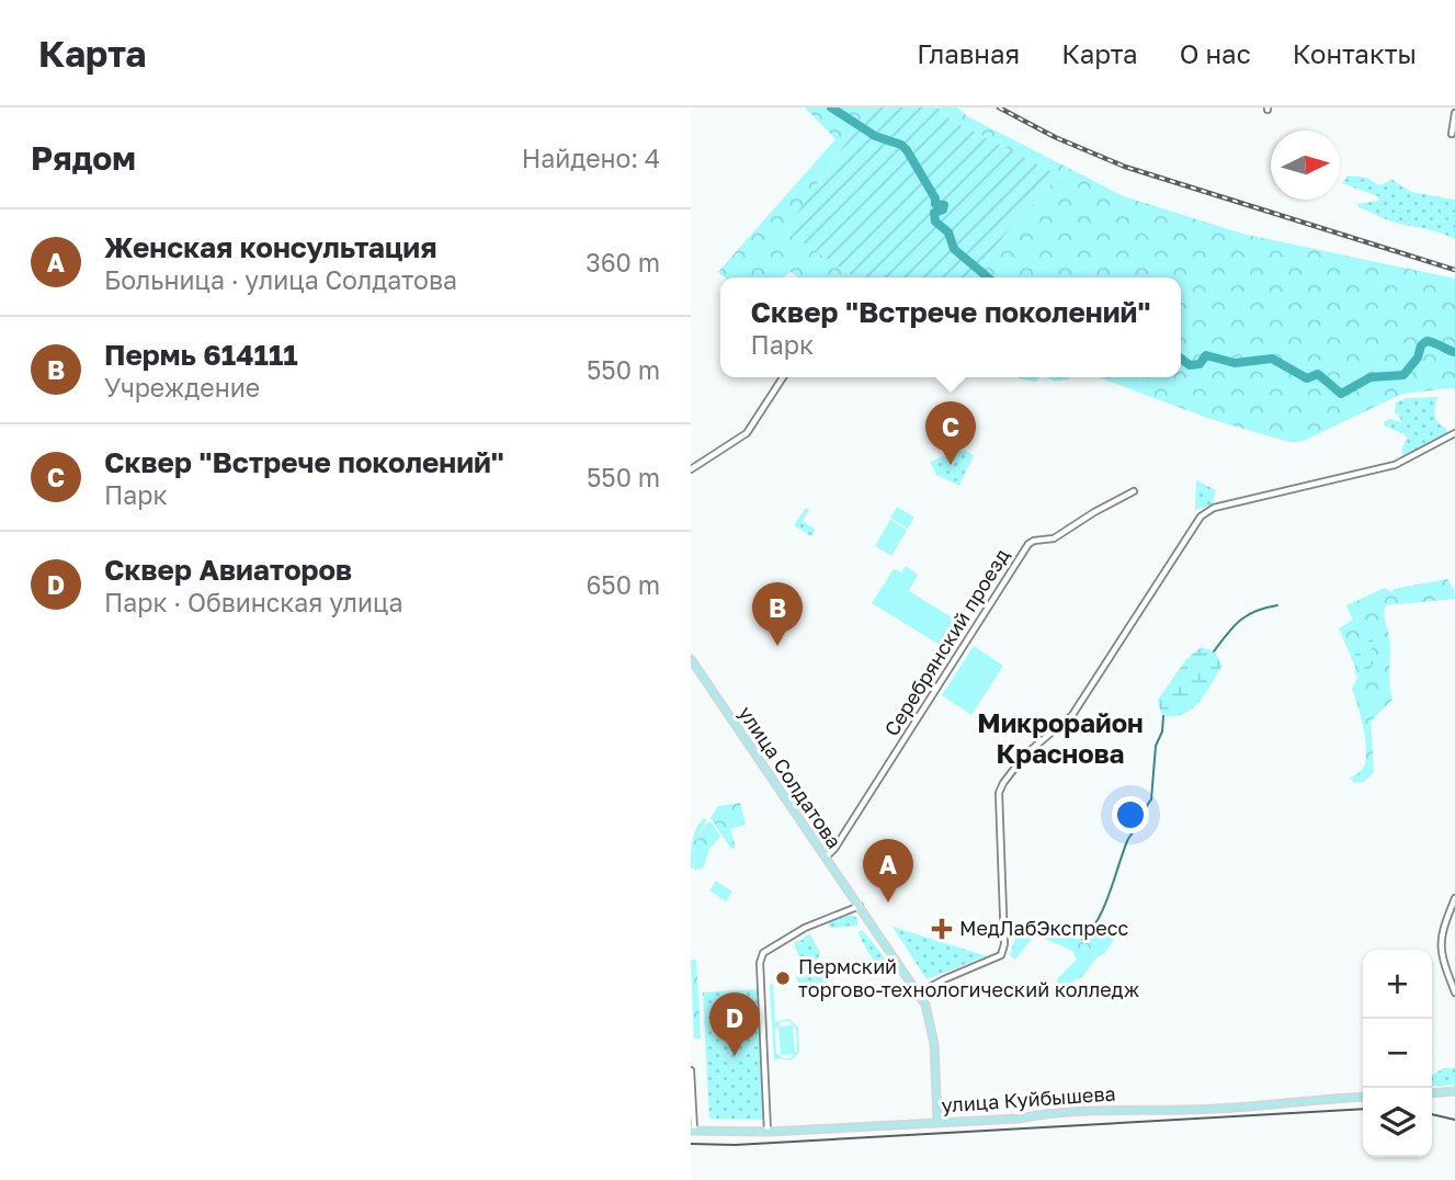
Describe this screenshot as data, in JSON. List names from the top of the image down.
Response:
{
  "streets": {
    "main road": ["улица Солдатова", "улица Куйбышева"],
    "street": ["Серебрянский проезд"]
  },
  "crossings": [
    ["Серебрянский проезд", "улица Солдатова"],
    ["улица Солдатова", "улица Куйбышева"]
  ],
  "districts": ["Микрорайон Краснова"],
  "places": {
    "health": ["МедЛабЭкспресс"],
    "other": ["Пермский торгово-технологический колледж"]
  },
  "north": "right",
  "page": {
    "header": "Карта",
    "nav": [
      "Главная",
      "Карта",
      "О нас",
      "Контакты"
    ],
    "heading": ["Рядом", "Найдено: 4"],
    "list": [
      {
        "mark": "A",
        "name": "Женская консультация",
        "note": "Больница · улица Солдатова",
        "value": "360 m"
      },
      {
        "mark": "B",
        "name": "Пермь 614111",
        "note": "Учреждение",
        "value": "550 m"
      },
      {
        "mark": "C",
        "name": "Сквер \"Встрече поколений\"",
        "note": "Парк",
        "value": "550 m"
      },
      {
        "mark": "D",
        "name": "Сквер Авиаторов",
        "note": "Парк · Обвинская улица",
        "value": "650 m"
      }
    ],
    "popup": ["Сквер \"Встрече поколений\"", "Парк"],
    "pins": [
      "C",
      "B",
      "A",
      "D"
    ],
    "map_buttons": ["+", "−"]
  }
}
